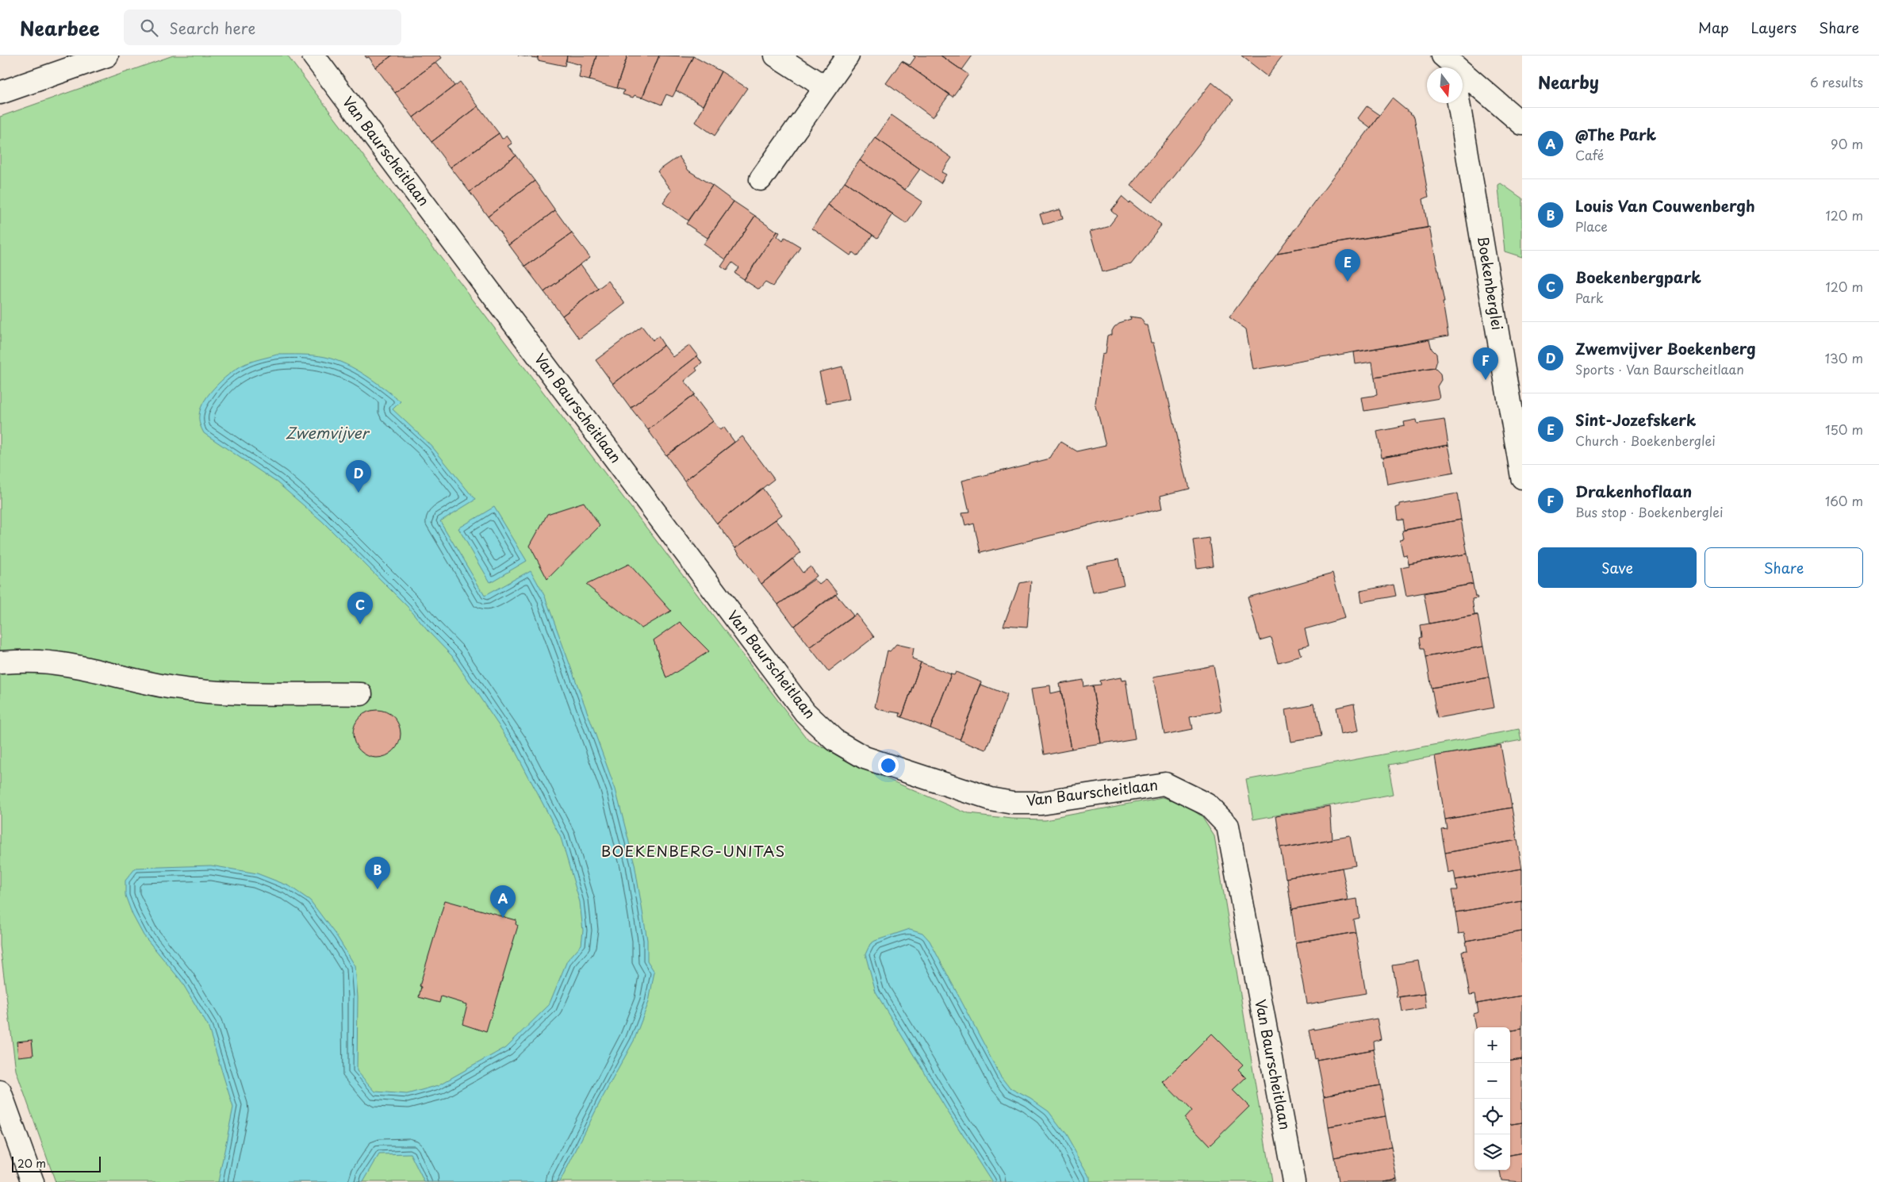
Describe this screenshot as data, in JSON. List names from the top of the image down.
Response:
{
  "streets": {
    "street": ["Van Baurscheitlaan", "Boekenberglei"]
  },
  "districts": ["BOEKENBERG-UNITAS"],
  "water": ["Zwemvijver"],
  "scale_bar": "20 m",
  "north": "bottom",
  "page": {
    "header": "Nearbee",
    "search": "Search here",
    "nav": ["Map", "Layers", "Share"],
    "heading": ["Nearby", "6 results"],
    "list": [
      {
        "mark": "A",
        "name": "@The Park",
        "note": "Café",
        "value": "90 m"
      },
      {
        "mark": "B",
        "name": "Louis Van Couwenbergh",
        "note": "Place",
        "value": "120 m"
      },
      {
        "mark": "C",
        "name": "Boekenbergpark",
        "note": "Park",
        "value": "120 m"
      },
      {
        "mark": "D",
        "name": "Zwemvijver Boekenberg",
        "note": "Sports · Van Baurscheitlaan",
        "value": "130 m"
      },
      {
        "mark": "E",
        "name": "Sint-Jozefskerk",
        "note": "Church · Boekenberglei",
        "value": "150 m"
      },
      {
        "mark": "F",
        "name": "Drakenhoflaan",
        "note": "Bus stop · Boekenberglei",
        "value": "160 m"
      }
    ],
    "pins": [
      "E",
      "F",
      "D",
      "C",
      "B",
      "A"
    ],
    "buttons": ["Save", "Share"],
    "map_buttons": ["+", "−"],
    "scale": "20 m"
  }
}
